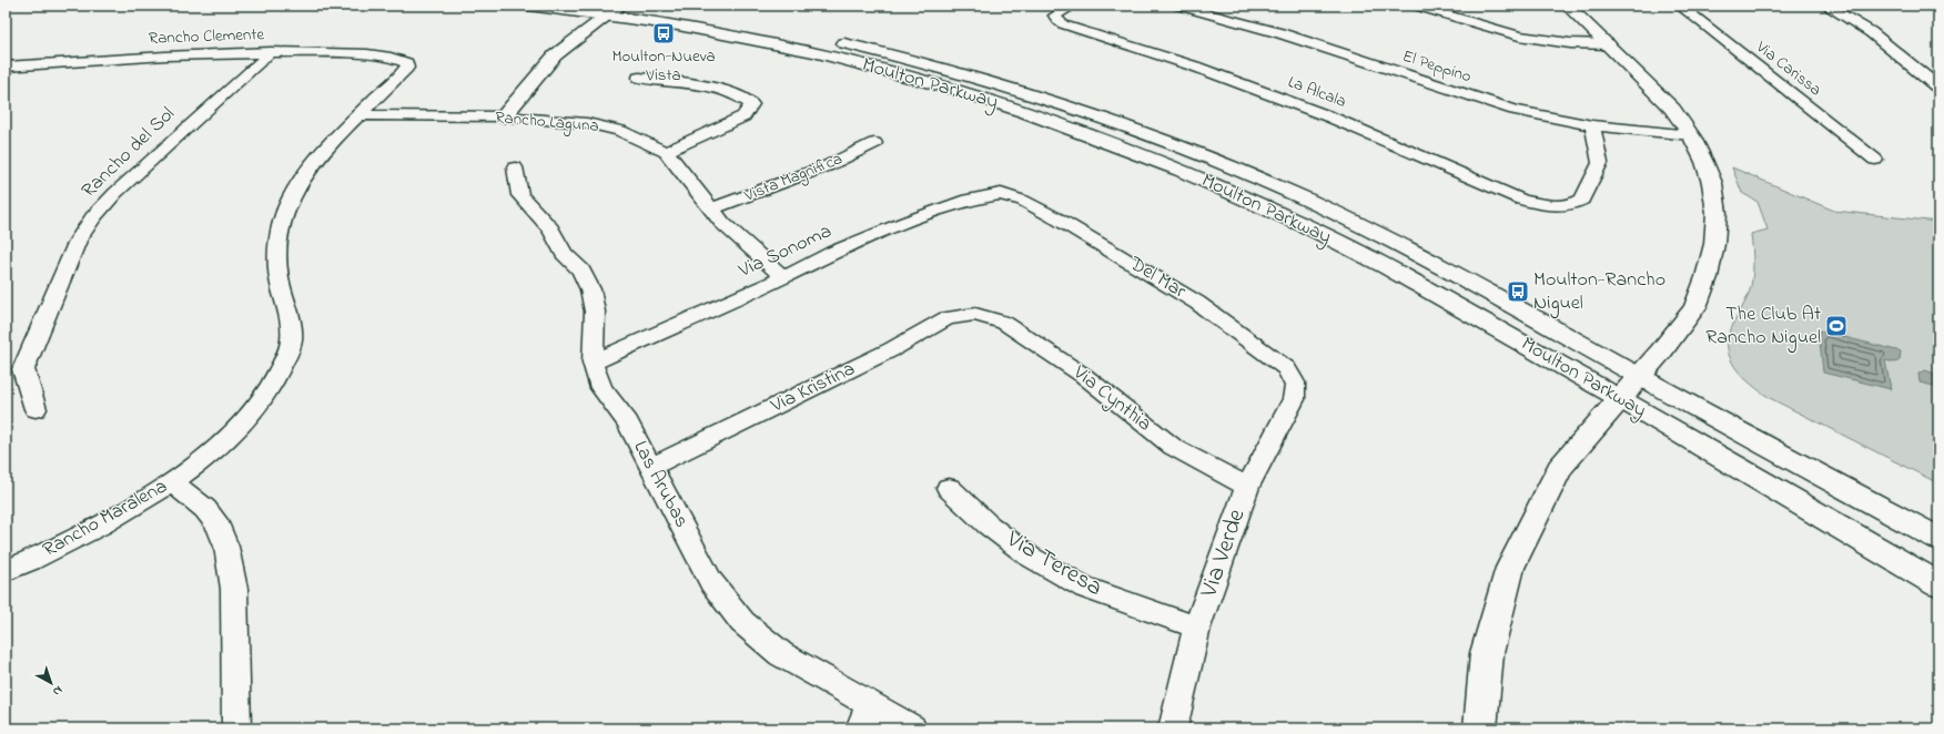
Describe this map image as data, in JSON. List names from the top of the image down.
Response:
{
  "streets": {
    "main road": ["Moulton Parkway"],
    "street": [
      "Rancho Clemente",
      "El Peppino",
      "Via Carissa",
      "La Alcala",
      "Rancho Laguna",
      "Rancho del Sol",
      "Vista Magnifica",
      "Via Sonoma",
      "Del Mar",
      "Via Kristina",
      "Via Cynthia",
      "Las Arubas",
      "Rancho Maralena",
      "Via Verde",
      "Via Teresa"
    ]
  },
  "crossings": [
    ["Rancho Clemente", "Rancho del Sol"],
    ["Rancho Clemente", "Rancho Maralena"],
    ["El Peppino", "La Alcala"],
    ["Rancho Laguna", "Vista Magnifica"],
    ["Rancho Laguna", "Via Sonoma"],
    ["Rancho Laguna", "Rancho Maralena"],
    ["Via Sonoma", "Del Mar"],
    ["Via Sonoma", "Las Arubas"],
    ["Del Mar", "Via Verde"],
    ["Via Kristina", "Via Cynthia"],
    ["Via Kristina", "Las Arubas"],
    ["Via Cynthia", "Via Verde"],
    ["Via Verde", "Via Teresa"]
  ],
  "places": {
    "bus stop": ["Moulton-Nueva Vista", "Moulton-Rancho Niguel"],
    "sports": ["The Club At Rancho Niguel"]
  },
  "north": "bottom right"
}
